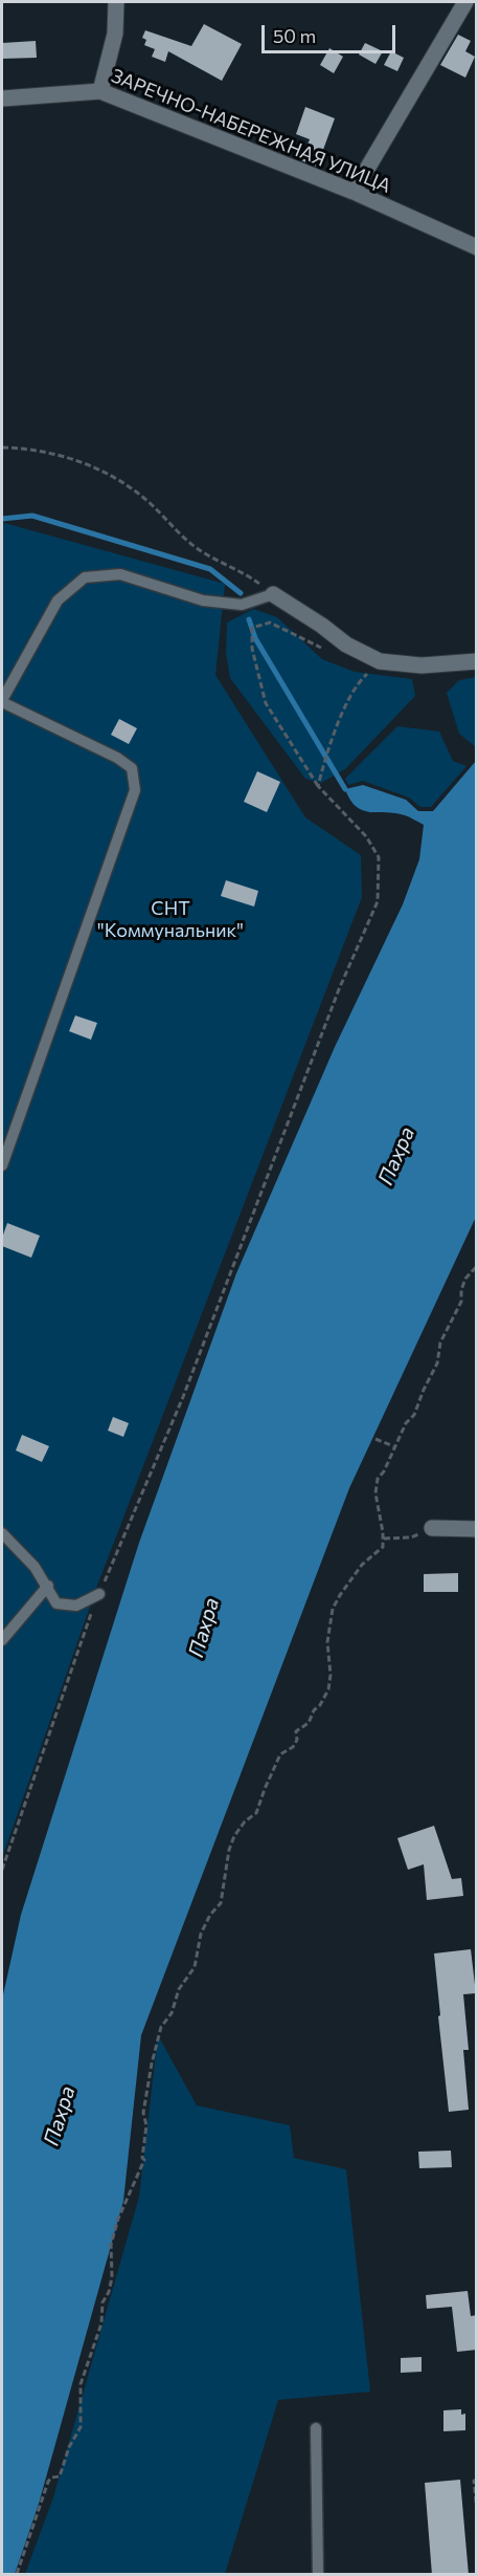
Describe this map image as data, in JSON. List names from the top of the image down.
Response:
{
  "streets": {
    "street": ["ЗАРЕЧНО-НАБЕРЕЖНАЯ УЛИЦА"]
  },
  "water": ["Пахра"],
  "parks": ["СНТ \"Коммунальник\""],
  "scale_bar": "50 m"
}
